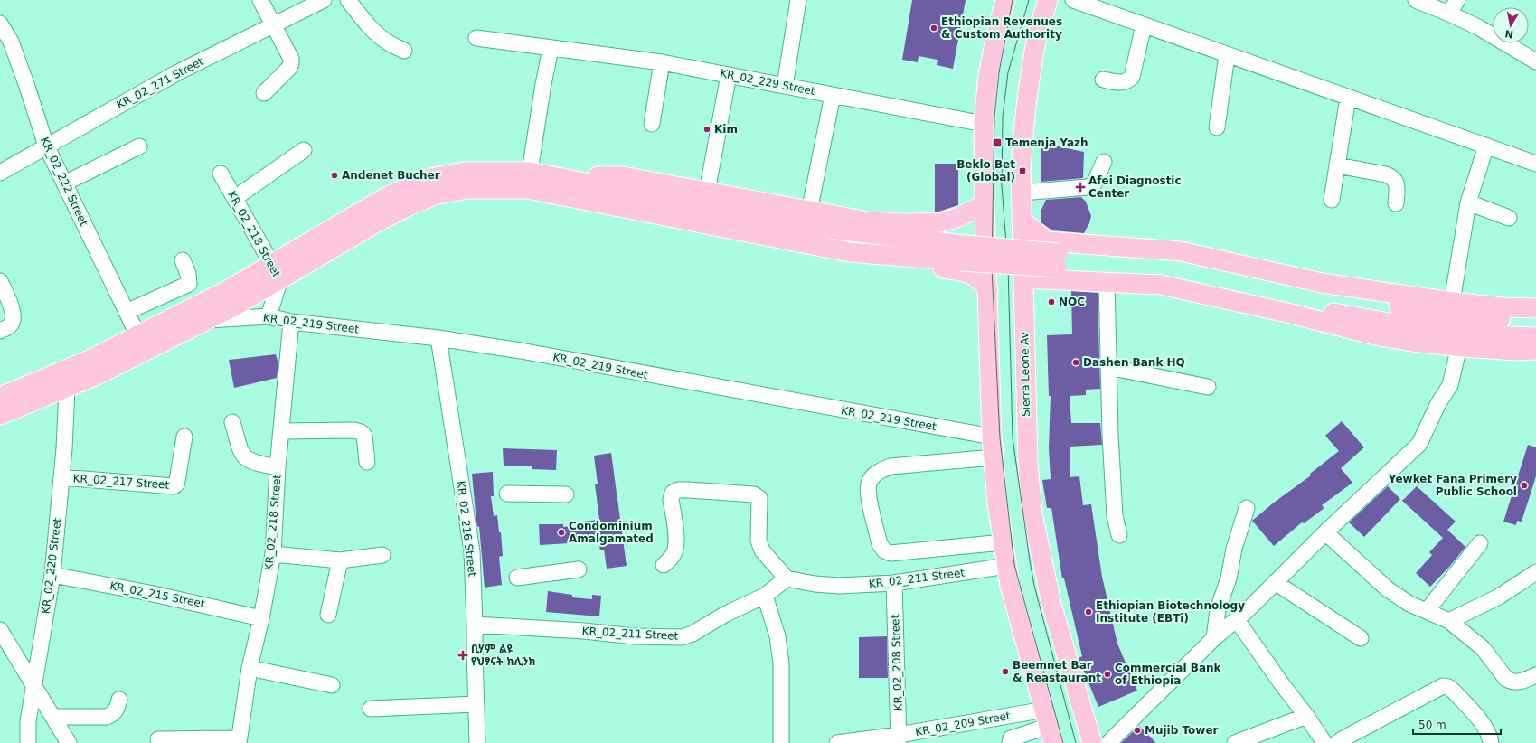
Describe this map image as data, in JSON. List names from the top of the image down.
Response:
{
  "streets": {
    "main road": ["Sierra Leone Av"],
    "street": [
      "KR_02_229 Street",
      "KR_02_271 Street",
      "KR_02_222 Street",
      "KR_02_218 Street",
      "KR_02_219 Street",
      "KR_02_217 Street",
      "KR_02_216 Street",
      "KR_02_220 Street",
      "KR_02_211 Street",
      "KR_02_215 Street",
      "KR_02_208 Street",
      "KR_02_209 Street"
    ]
  },
  "crossings": [
    ["KR_02_271 Street", "KR_02_222 Street"],
    ["KR_02_218 Street", "KR_02_219 Street"],
    ["KR_02_218 Street", "KR_02_215 Street"],
    ["KR_02_219 Street", "KR_02_216 Street"],
    ["KR_02_217 Street", "KR_02_220 Street"],
    ["KR_02_216 Street", "KR_02_211 Street"],
    ["KR_02_220 Street", "KR_02_215 Street"],
    ["KR_02_211 Street", "KR_02_208 Street"],
    ["KR_02_208 Street", "KR_02_209 Street"]
  ],
  "places": {
    "other": [
      "Ethiopian Revenues & Custom Authority",
      "Kim",
      "Andenet Bucher",
      "NOC",
      "Dashen Bank HQ",
      "Yewket Fana Primery Public School",
      "Condominium Amalgamated",
      "Ethiopian Biotechnology Institute (EBTi)",
      "Beemnet Bar & Reastaurant",
      "Commercial Bank of Ethiopia",
      "Mujib Tower"
    ],
    "transit": ["Temenja Yazh", "Beklo Bet (Global)"],
    "health": ["Afei Diagnostic Center", "ቢሃም ልዩ የህፃናት ክሊንክ"]
  },
  "scale_bar": "50 m",
  "north": "bottom"
}
